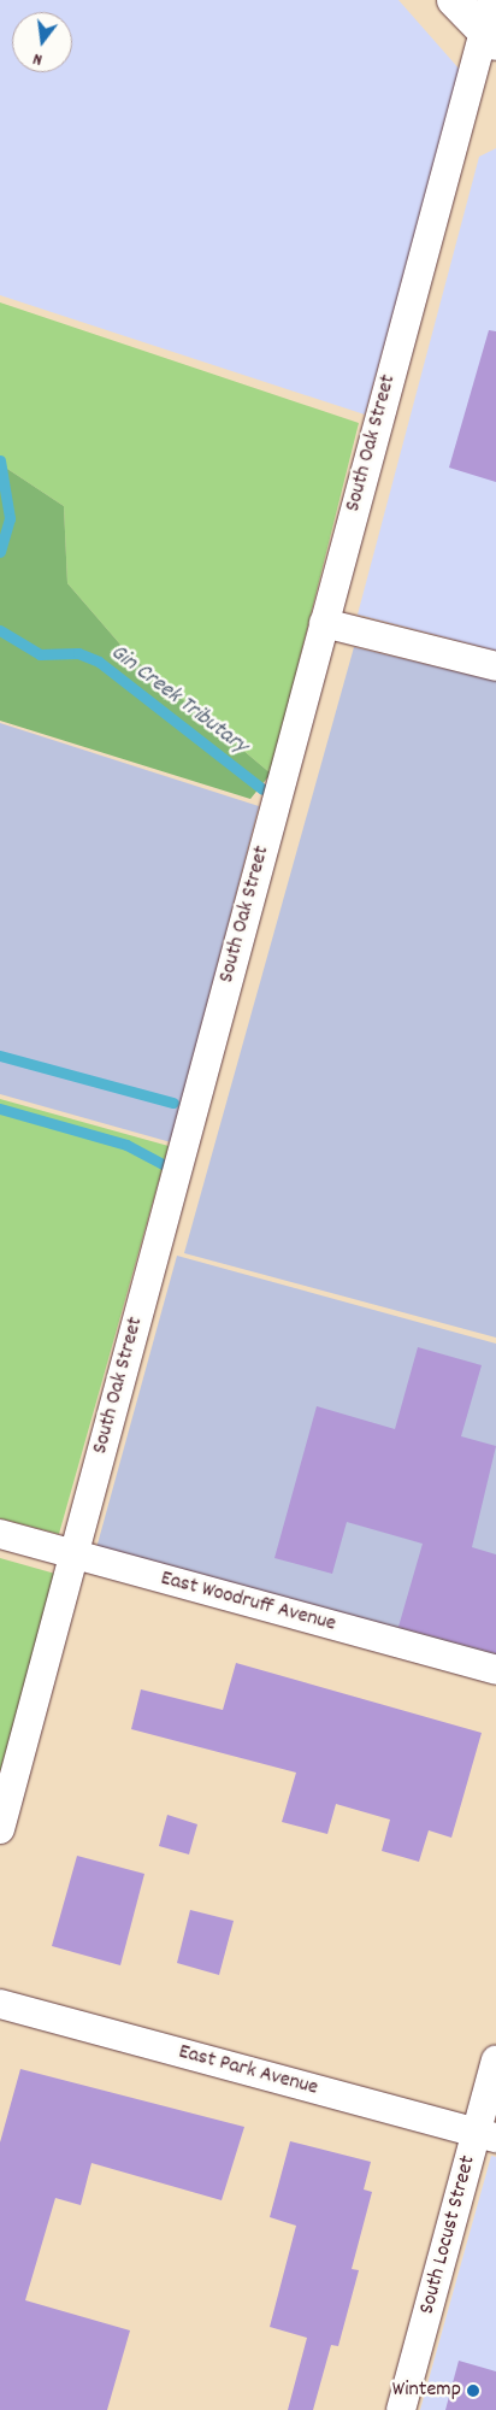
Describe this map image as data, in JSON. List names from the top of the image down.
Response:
{
  "streets": {
    "street": [
      "South Oak Street",
      "East Woodruff Avenue",
      "East Park Avenue",
      "South Locust Street"
    ]
  },
  "crossings": [
    ["South Oak Street", "East Woodruff Avenue"],
    ["East Park Avenue", "South Locust Street"]
  ],
  "water": ["Gin Creek Tributary"],
  "places": ["Wintemp"],
  "north": "bottom"
}
